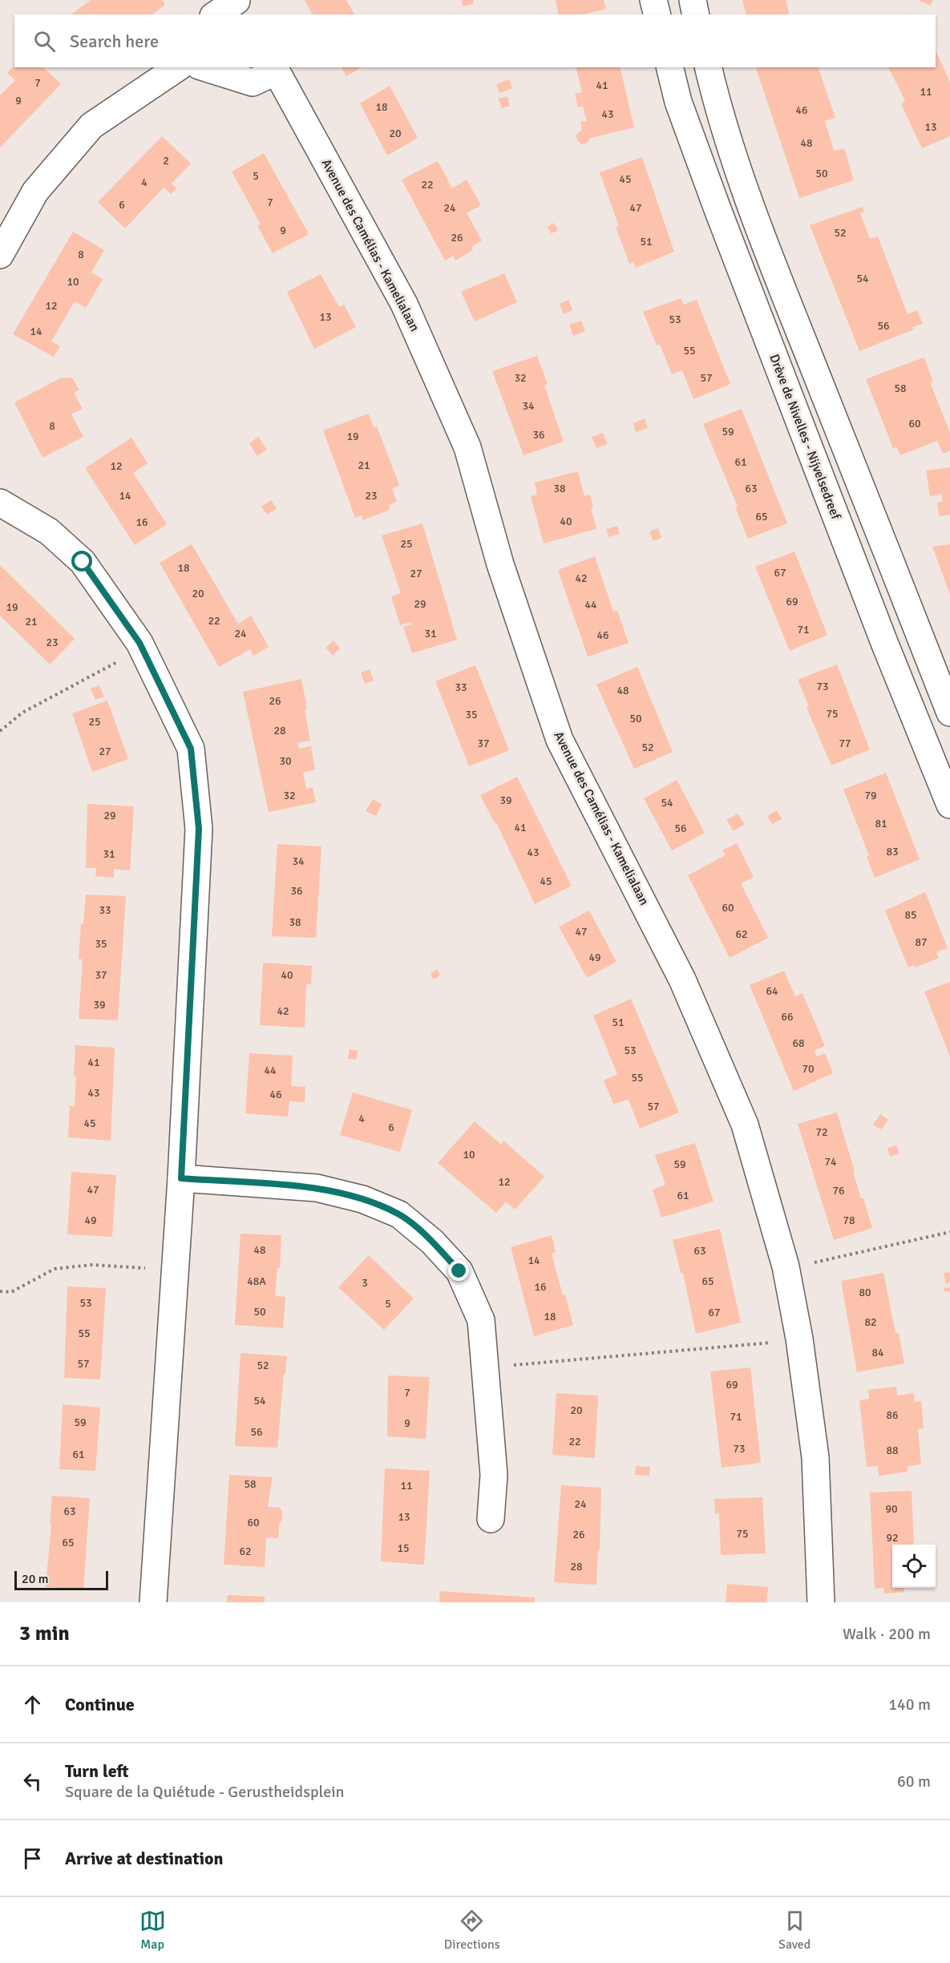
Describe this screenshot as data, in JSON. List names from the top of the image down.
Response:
{
  "streets": {
    "street": ["Avenue des Camélias - Kamelialaan", "Drève de Nivelles - Nijvelsedreef"]
  },
  "house_numbers": [
    "7",
    "41",
    "11",
    "9",
    "18",
    "46",
    "43",
    "13",
    "20",
    "48",
    "2",
    "50",
    "5",
    "45",
    "4",
    "22",
    "7",
    "6",
    "24",
    "47",
    "9",
    "52",
    "26",
    "51",
    "8",
    "54",
    "10",
    "12",
    "13",
    "53",
    "56",
    "14",
    "55",
    "32",
    "57",
    "58",
    "34",
    "60",
    "8",
    "59",
    "36",
    "19",
    "61",
    "21",
    "12",
    "38",
    "63",
    "14",
    "23",
    "65",
    "40",
    "16",
    "25",
    "18",
    "67",
    "27",
    "42",
    "20",
    "69",
    "29",
    "44",
    "19",
    "22",
    "21",
    "71",
    "24",
    "31",
    "46",
    "23",
    "73",
    "33",
    "48",
    "26",
    "75",
    "35",
    "50",
    "25",
    "28",
    "37",
    "77",
    "52",
    "27",
    "30",
    "32",
    "79",
    "39",
    "54",
    "29",
    "81",
    "41",
    "56",
    "83",
    "43",
    "31",
    "34",
    "45",
    "36",
    "60",
    "33",
    "85",
    "38",
    "47",
    "62",
    "87",
    "35",
    "49",
    "37",
    "40",
    "64",
    "39",
    "42",
    "66",
    "51",
    "68",
    "53",
    "41",
    "70",
    "44",
    "55",
    "43",
    "46",
    "57",
    "4",
    "45",
    "6",
    "72",
    "10",
    "74",
    "59",
    "12",
    "47",
    "76",
    "61",
    "49",
    "78",
    "48",
    "63",
    "14",
    "48A",
    "65",
    "3",
    "16",
    "80",
    "53",
    "5",
    "50",
    "67",
    "18",
    "82",
    "55",
    "84",
    "57",
    "52",
    "69",
    "7",
    "54",
    "20",
    "86",
    "71",
    "59",
    "9",
    "56",
    "22",
    "73",
    "88",
    "61",
    "58",
    "11",
    "24",
    "90",
    "63",
    "13",
    "60",
    "75",
    "26",
    "92",
    "65",
    "15",
    "62",
    "28"
  ],
  "scale_bar": "20 m",
  "page": {
    "search": "Search here",
    "scale": "20 m",
    "heading": ["3 min", "Walk · 200 m"],
    "list": [
      ["Continue", "140 m"],
      ["Turn left", "Square de la Quiétude - Gerustheidsplein", "60 m"],
      "Arrive at destination"
    ],
    "nav": ["Map", "Directions", "Saved"]
  }
}
